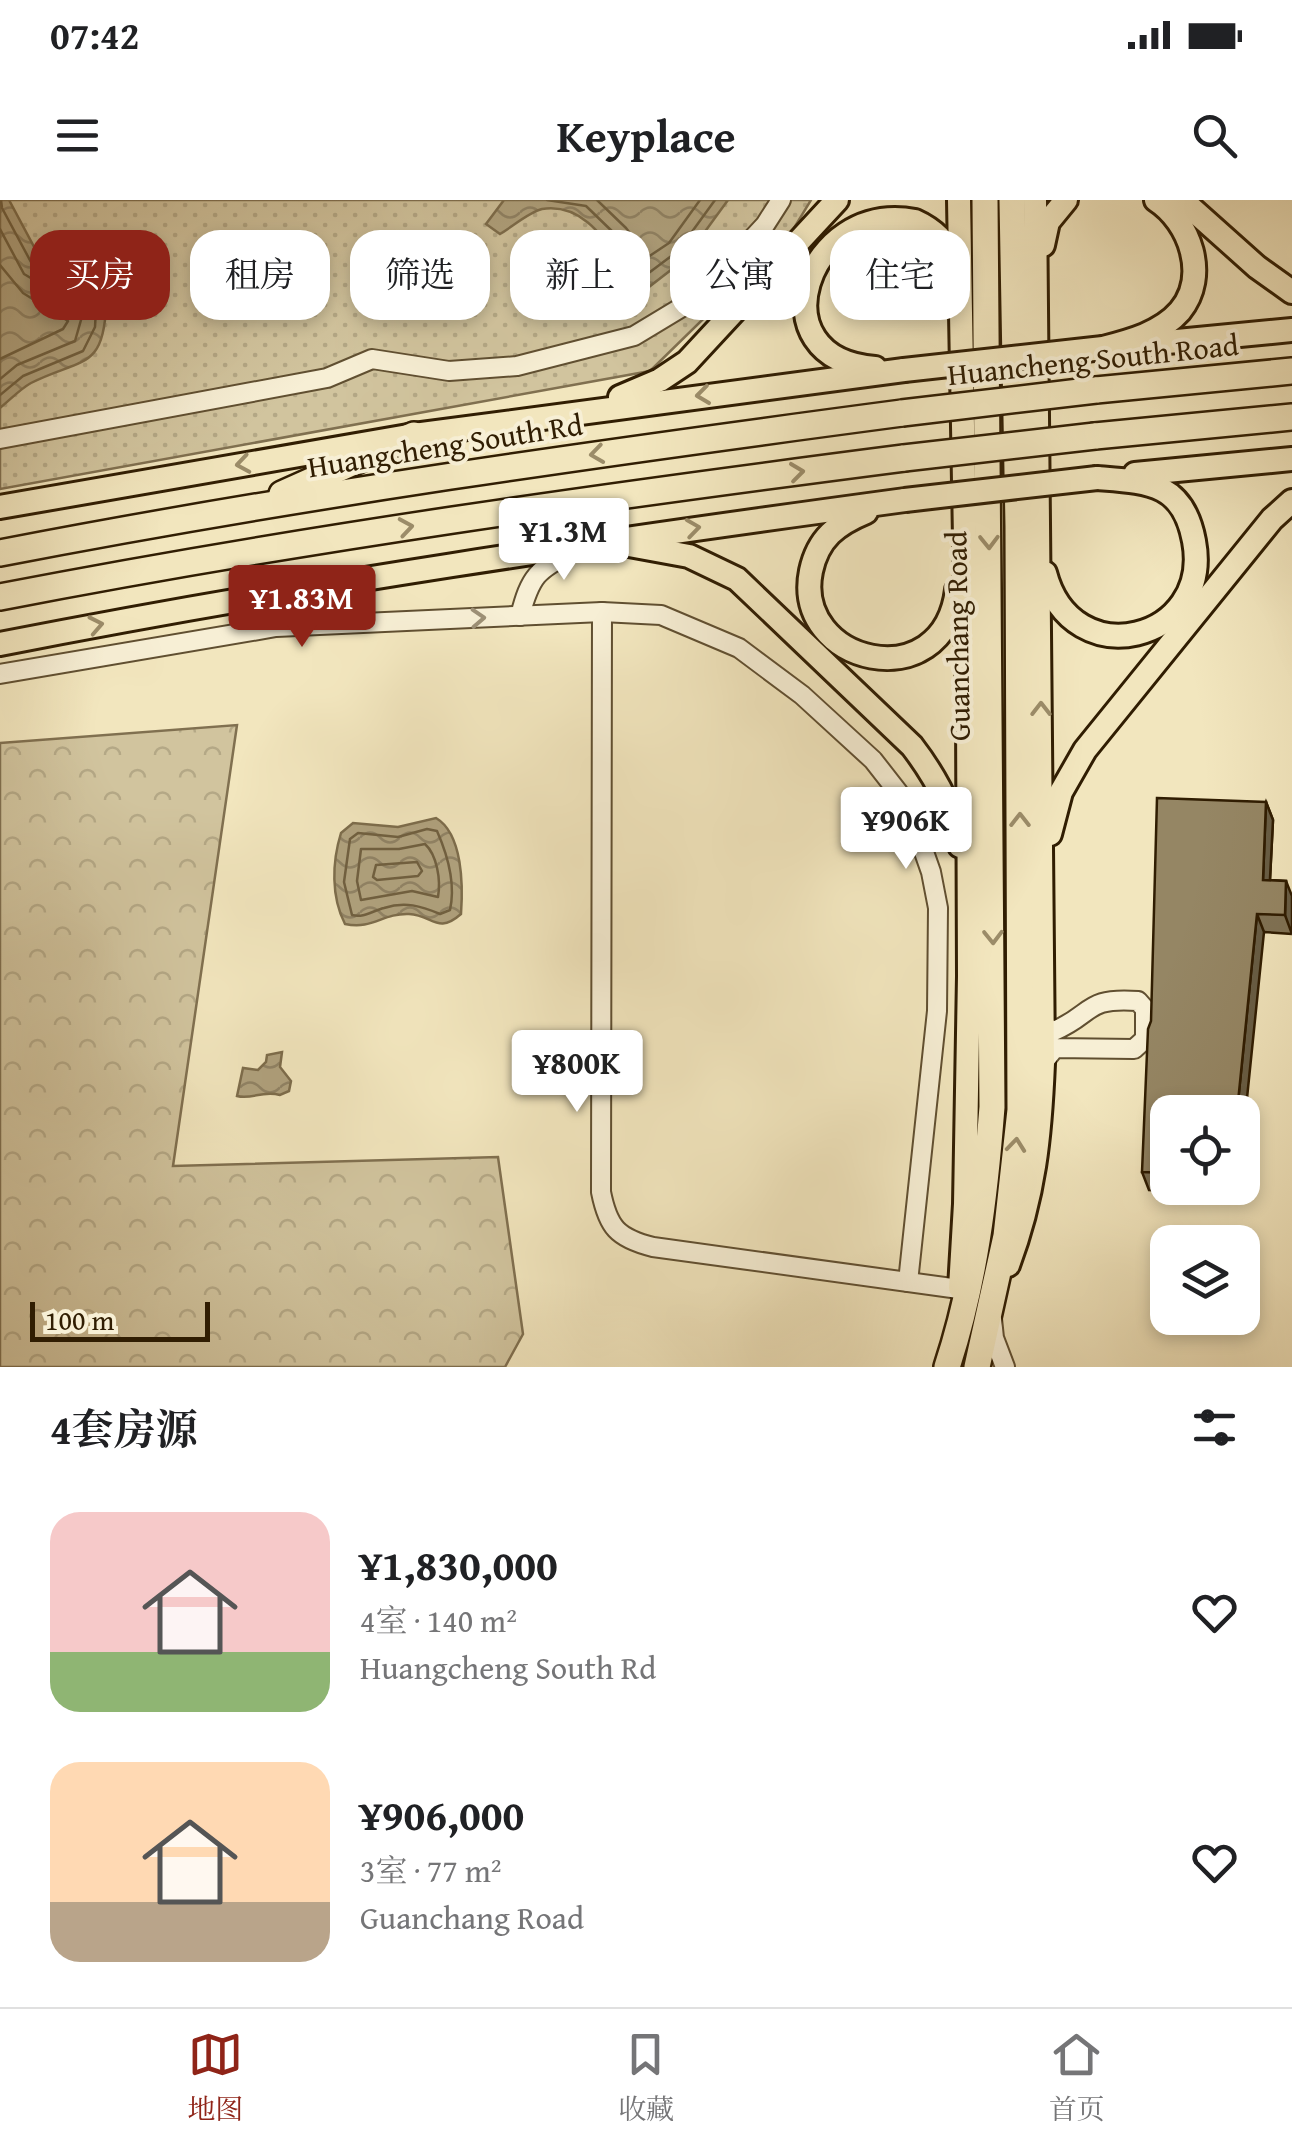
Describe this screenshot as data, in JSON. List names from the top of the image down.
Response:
{
  "streets": {
    "highway": ["Huancheng South Road", "Huangcheng South Rd", "Guanchang Road"]
  },
  "crossings": [
    ["Huancheng South Road", "Huangcheng South Rd"]
  ],
  "scale_bar": "100 m",
  "page": {
    "status": "07:42",
    "header": "Keyplace",
    "chip": [
      "买房",
      "租房",
      "筛选",
      "新上",
      "公寓",
      "住宅"
    ],
    "price": [
      "¥1.3M",
      "¥1.83M",
      "¥906K",
      "¥800K"
    ],
    "scale": "100 m",
    "heading": "4套房源",
    "list": [
      {
        "name": "¥1,830,000",
        "note": "4室 · 140 m² · Huangcheng South Rd"
      },
      {
        "name": "¥906,000",
        "note": "3室 · 77 m² · Guanchang Road"
      }
    ],
    "tabs": ["地图", "收藏", "首页"]
  }
}
